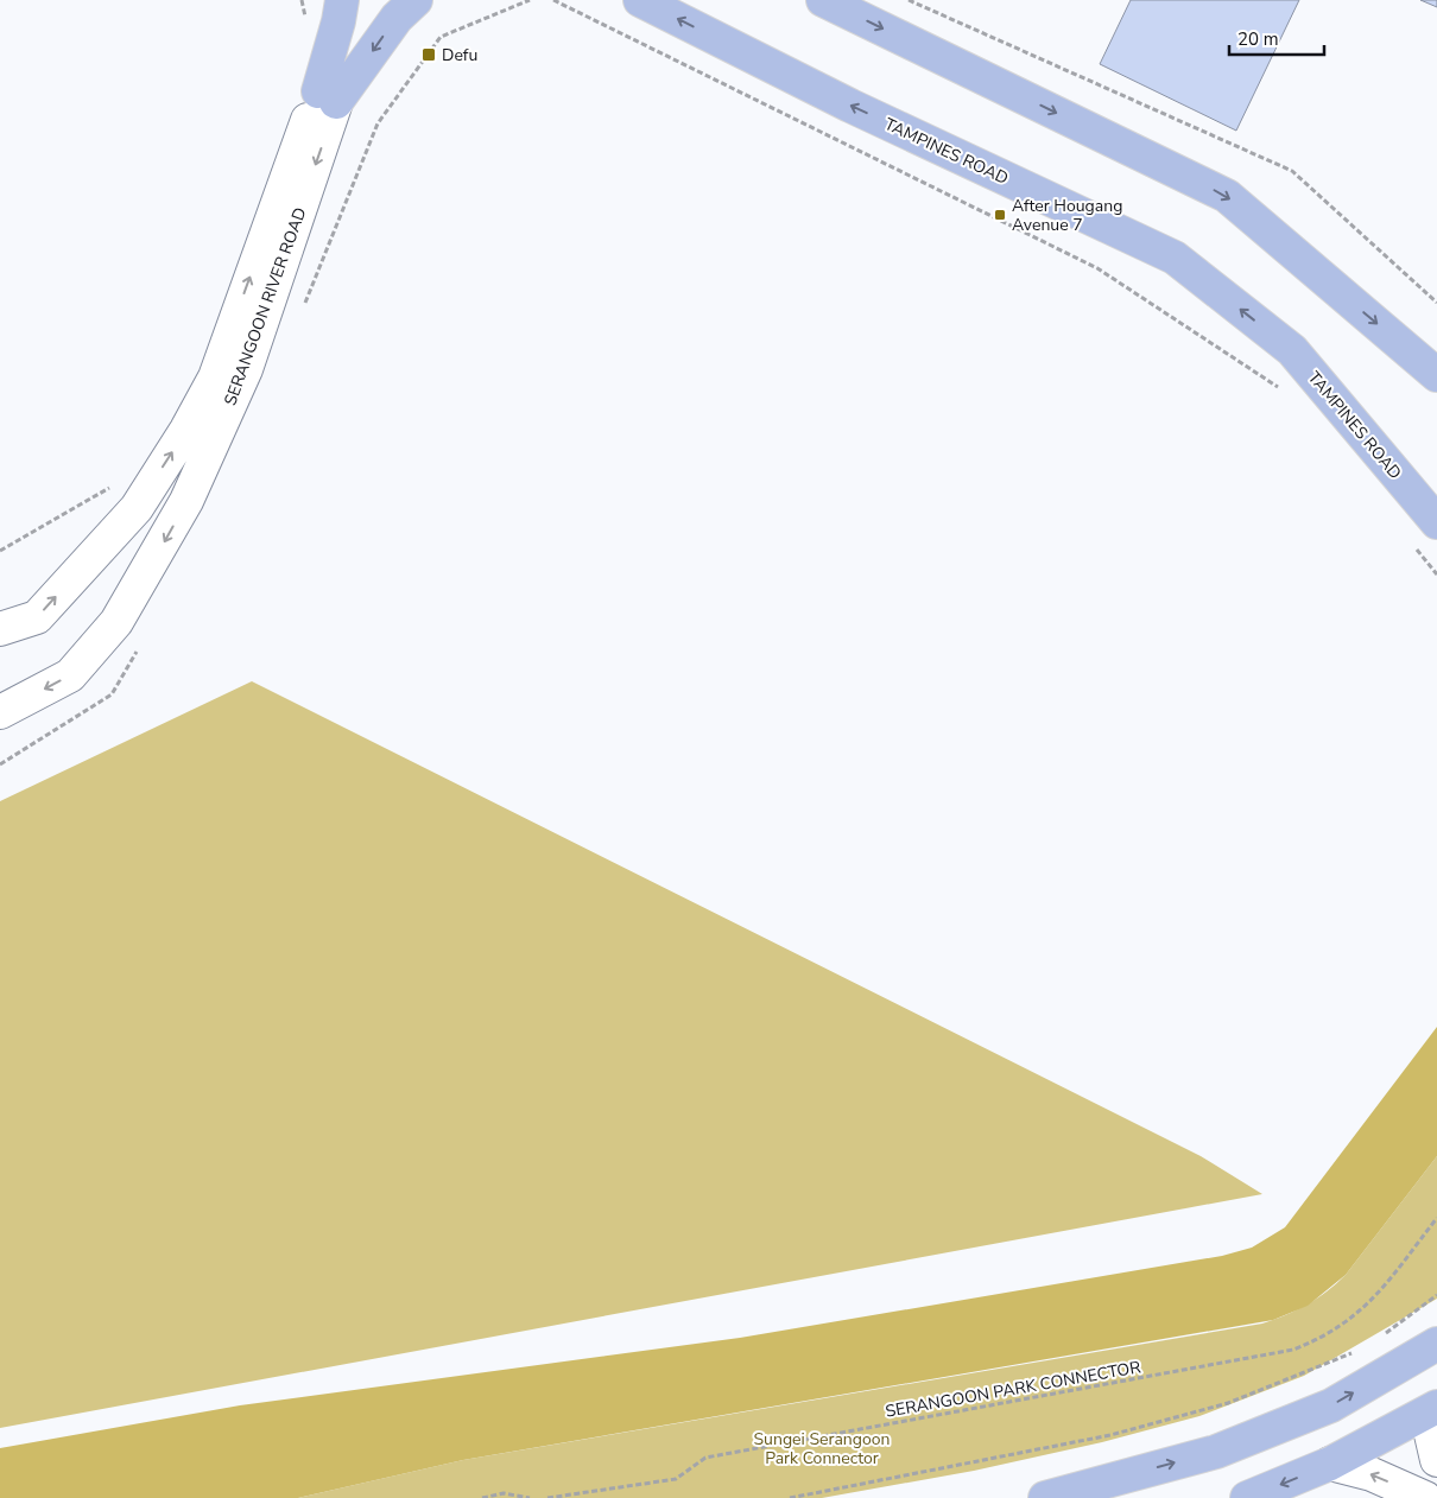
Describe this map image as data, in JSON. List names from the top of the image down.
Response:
{
  "streets": {
    "main road": ["TAMPINES ROAD"],
    "street": ["SERANGOON RIVER ROAD"],
    "path": ["SERANGOON PARK CONNECTOR"]
  },
  "parks": ["Sungei Serangoon Park Connector"],
  "places": {
    "transit": ["Defu", "After Hougang Avenue 7"]
  },
  "scale_bar": "20 m"
}
